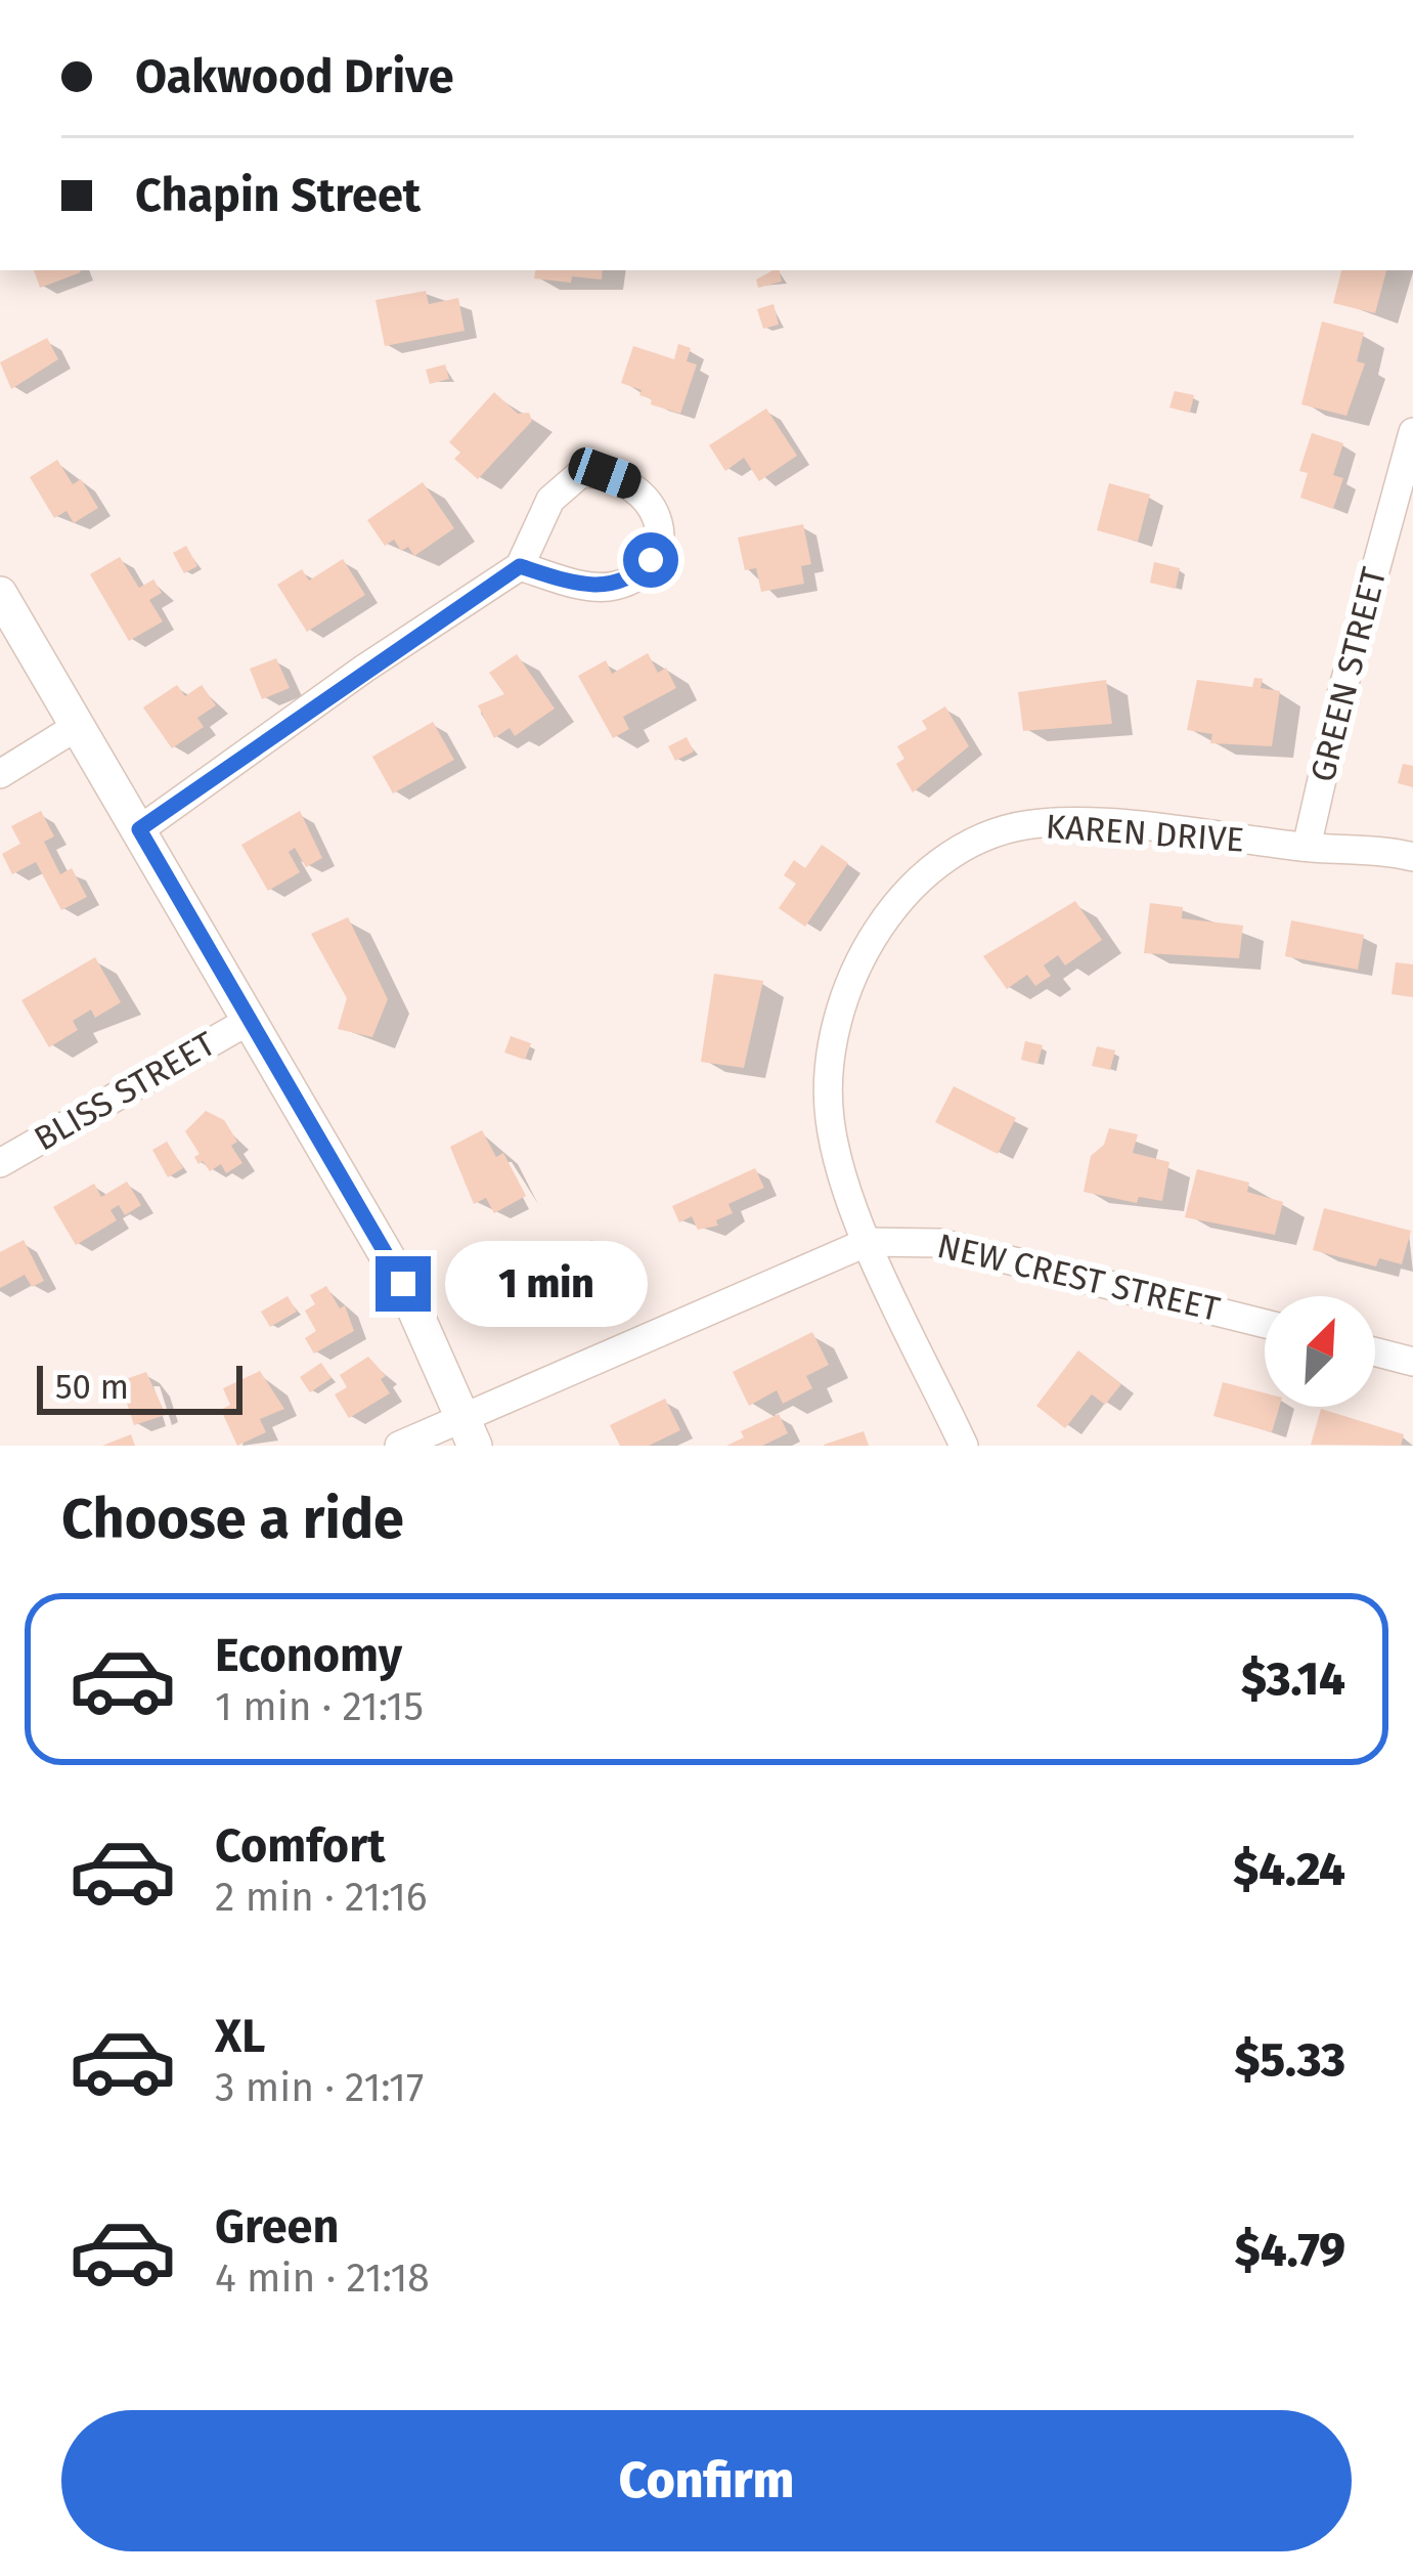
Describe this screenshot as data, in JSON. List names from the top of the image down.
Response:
{
  "streets": {
    "street": [
      "GREEN STREET",
      "KAREN DRIVE",
      "BLISS STREET",
      "NEW CREST STREET"
    ]
  },
  "crossings": [
    ["GREEN STREET", "KAREN DRIVE"],
    ["KAREN DRIVE", "NEW CREST STREET"]
  ],
  "scale_bar": "50 m",
  "north": "top right",
  "page": {
    "banner": ["Oakwood Drive", "Chapin Street"],
    "bubble": "1 min",
    "scale": "50 m",
    "heading": "Choose a ride",
    "list": [
      {
        "name": "Economy",
        "note": "1 min · 21:15",
        "value": "$3.14"
      },
      {
        "name": "Comfort",
        "note": "2 min · 21:16",
        "value": "$4.24"
      },
      {
        "name": "XL",
        "note": "3 min · 21:17",
        "value": "$5.33"
      },
      {
        "name": "Green",
        "note": "4 min · 21:18",
        "value": "$4.79"
      }
    ],
    "buttons": "Confirm"
  }
}
